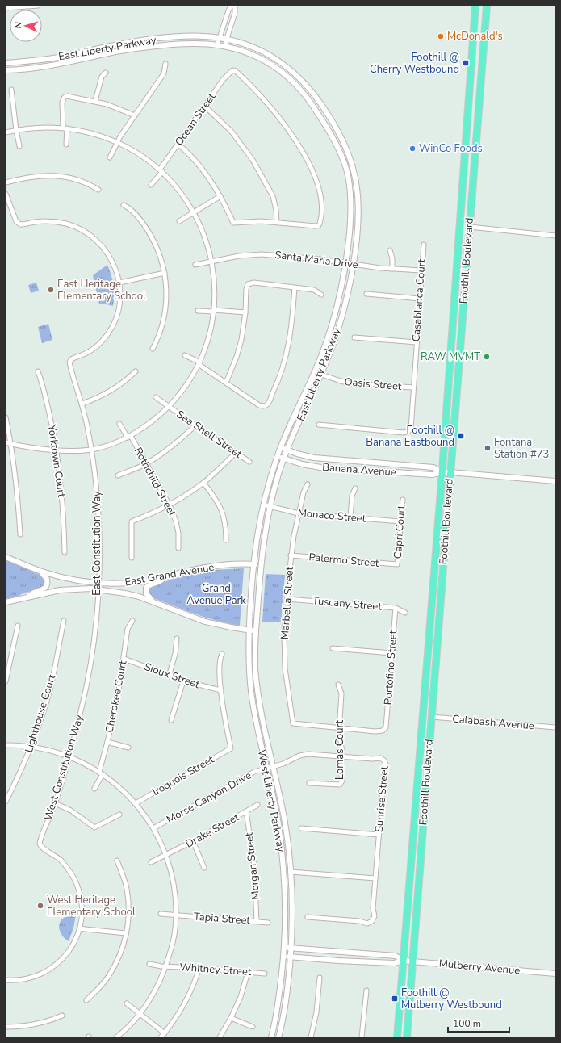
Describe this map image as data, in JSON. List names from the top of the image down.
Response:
{
  "streets": {
    "main road": ["Foothill Boulevard"],
    "street": [
      "East Liberty Parkway",
      "Ocean Street",
      "Santa Maria Drive",
      "Casablanca Court",
      "Oasis Street",
      "Sea Shell Street",
      "Yorktown Court",
      "Banana Avenue",
      "Rothchild Street",
      "Monaco Street",
      "Capri Court",
      "East Constitution Way",
      "Palermo Street",
      "East Grand Avenue",
      "Marbella Street",
      "Tuscany Street",
      "Portofino Street",
      "Sioux Street",
      "Cherokee Court",
      "Lighthouse Court",
      "Calabash Avenue",
      "Lomas Court",
      "West Constitution Way",
      "Iroquois Street",
      "Morse Canyon Drive",
      "Sunrise Street",
      "West Liberty Parkway",
      "Drake Street",
      "Morgan Street",
      "Tapia Street",
      "Mulberry Avenue",
      "Whitney Street"
    ]
  },
  "crossings": [
    ["East Liberty Parkway", "Santa Maria Drive"],
    ["East Liberty Parkway", "Oasis Street"],
    ["East Liberty Parkway", "Banana Avenue"],
    ["East Liberty Parkway", "Monaco Street"],
    ["East Liberty Parkway", "East Grand Avenue"],
    ["East Liberty Parkway", "West Liberty Parkway"],
    ["Santa Maria Drive", "Casablanca Court"],
    ["Foothill Boulevard", "Banana Avenue"],
    ["Foothill Boulevard", "Calabash Avenue"],
    ["Foothill Boulevard", "Mulberry Avenue"],
    ["Casablanca Court", "Oasis Street"],
    ["Monaco Street", "Capri Court"],
    ["Monaco Street", "Marbella Street"],
    ["Capri Court", "Palermo Street"],
    ["East Constitution Way", "East Grand Avenue"],
    ["East Constitution Way", "West Constitution Way"],
    ["Palermo Street", "Marbella Street"],
    ["East Grand Avenue", "West Liberty Parkway"],
    ["Marbella Street", "Tuscany Street"],
    ["Marbella Street", "Portofino Street"],
    ["Marbella Street", "Lomas Court"],
    ["Tuscany Street", "Portofino Street"],
    ["Portofino Street", "Lomas Court"],
    ["Sioux Street", "Cherokee Court"],
    ["Sioux Street", "Iroquois Street"],
    ["Lomas Court", "Sunrise Street"],
    ["Morse Canyon Drive", "Sunrise Street"],
    ["Morse Canyon Drive", "West Liberty Parkway"],
    ["Sunrise Street", "West Liberty Parkway"],
    ["West Liberty Parkway", "Mulberry Avenue"],
    ["Drake Street", "Morgan Street"],
    ["Morgan Street", "Tapia Street"]
  ],
  "parks": ["Grand Avenue Park"],
  "places": {
    "other": [
      "McDonald's",
      "WinCo Foods",
      "East Heritage Elementary School",
      "RAW MVMT",
      "Fontana Station #73",
      "West Heritage Elementary School"
    ],
    "transit": ["Foothill @ Cherry Westbound", "Foothill @ Banana Eastbound", "Foothill @ Mulberry Westbound"]
  },
  "scale_bar": "100 m",
  "north": "left"
}
